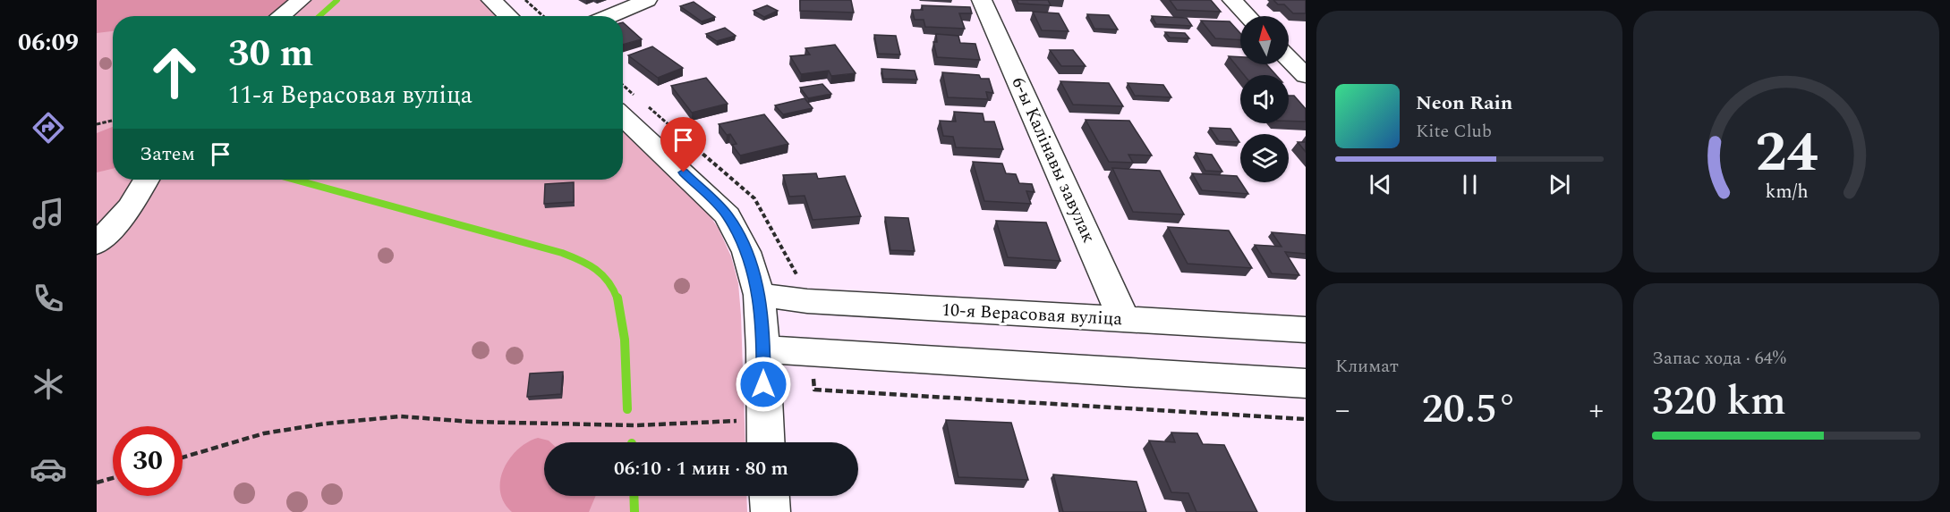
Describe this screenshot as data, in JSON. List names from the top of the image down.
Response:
{
  "streets": {
    "street": ["6-ы Калінавы завулак", "10-я Верасовая вуліца"]
  },
  "crossings": [
    ["6-ы Калінавы завулак", "10-я Верасовая вуліца"]
  ],
  "north": "top",
  "page": {
    "tabs": "06:09",
    "turn": ["30 m", "11-я Верасовая вуліца"],
    "song": ["Neon Rain", "Kite Club"],
    "then": "Затем",
    "tile": [
      "Климат",
      ["Запас хода · 64%", "320 km"]
    ],
    "heat": ["−", "20.5°", "+"],
    "limit": "30",
    "trip": "06:10 · 1 мин · 80 m",
    "gauge": ["24", "km/h"]
  }
}
